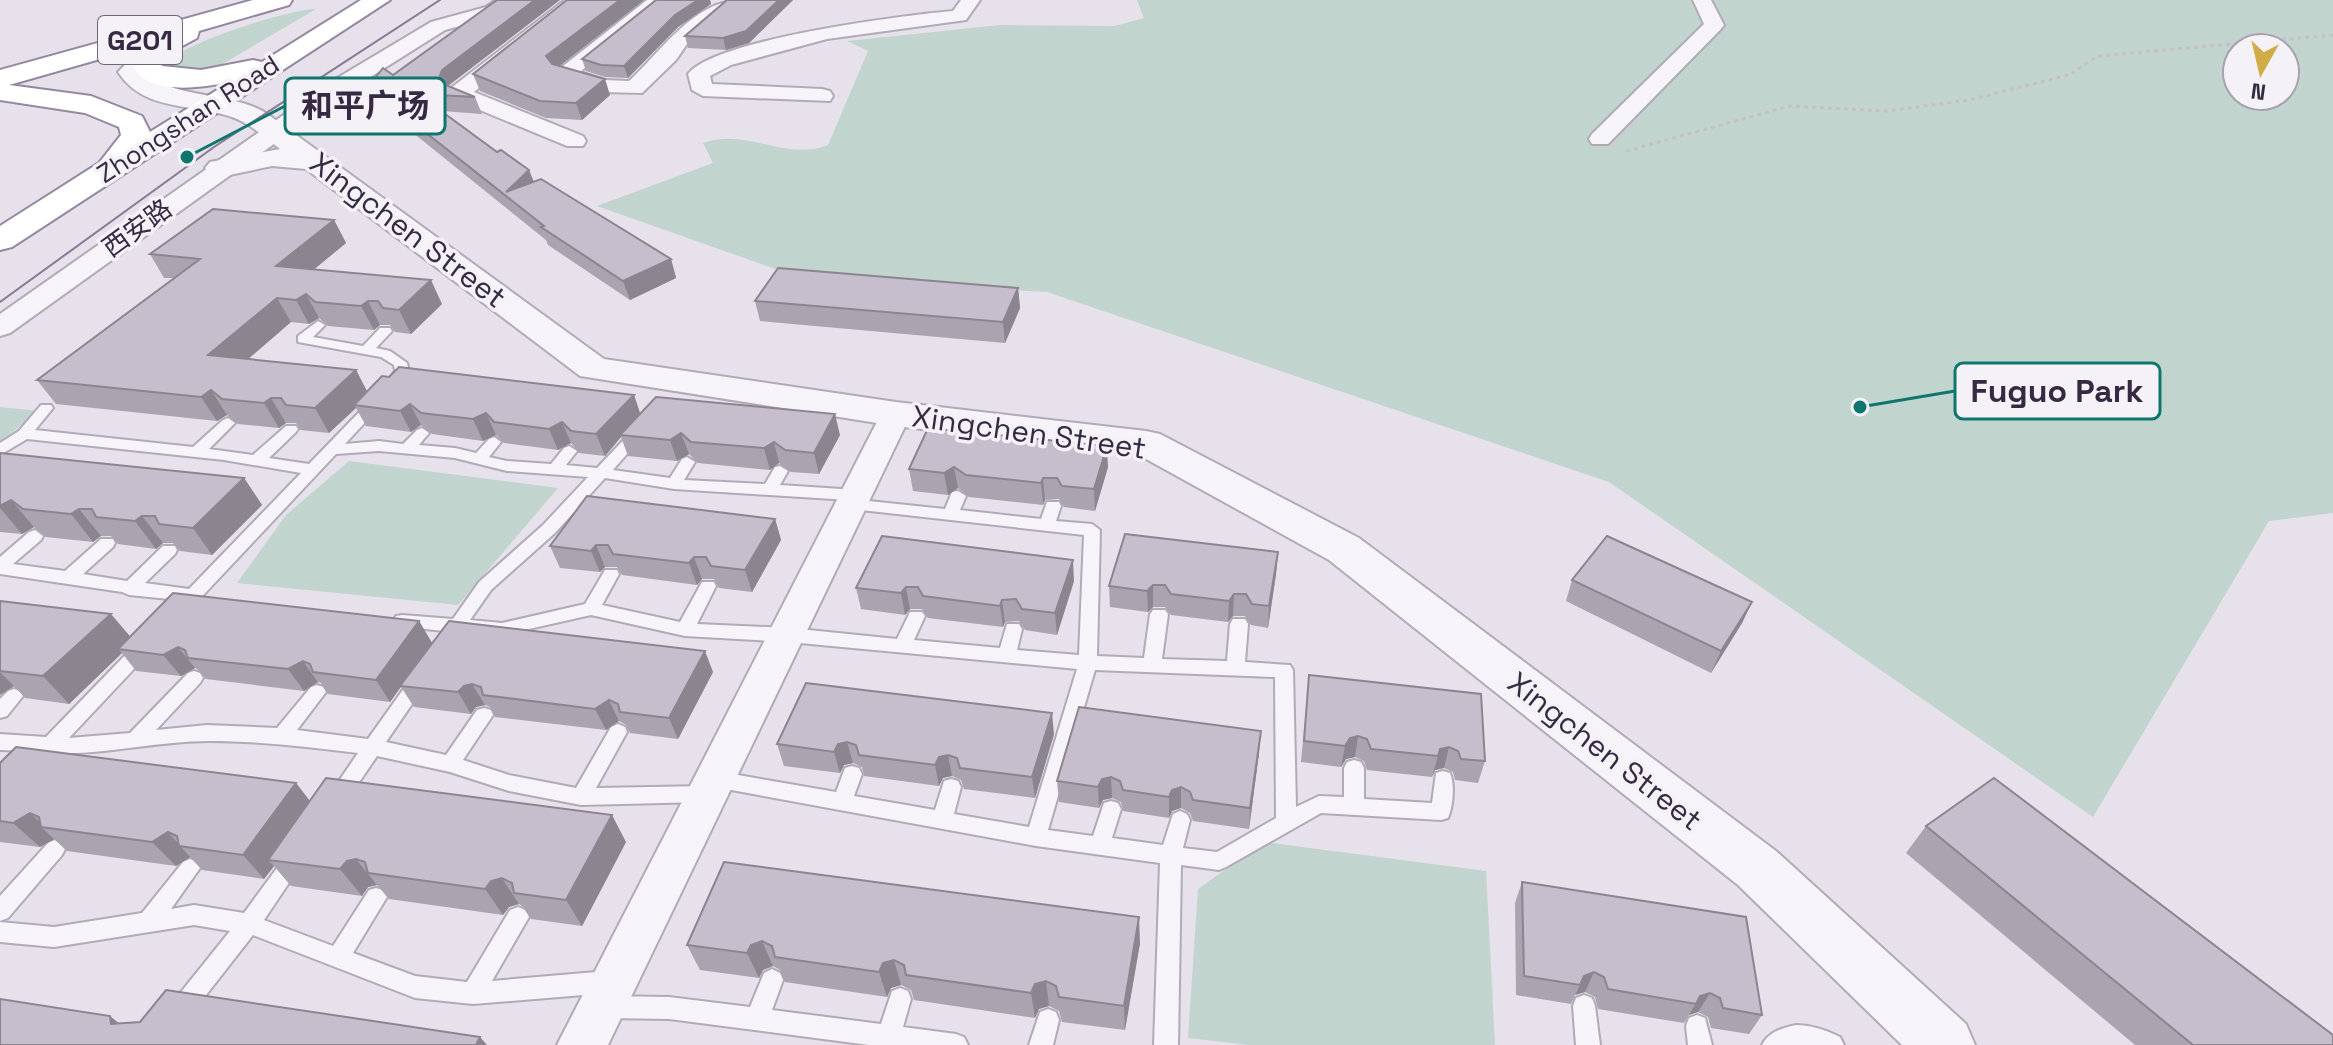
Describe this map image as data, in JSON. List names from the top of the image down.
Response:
{
  "streets": {
    "highway": ["G201", "Zhongshan Road"],
    "street": ["西安路", "Xingchen Street"]
  },
  "crossings": [
    ["Zhongshan Road", "西安路"],
    ["Zhongshan Road", "Xingchen Street"],
    ["西安路", "Xingchen Street"]
  ],
  "places": ["和平广场", "Fuguo Park"],
  "north": "bottom"
}
